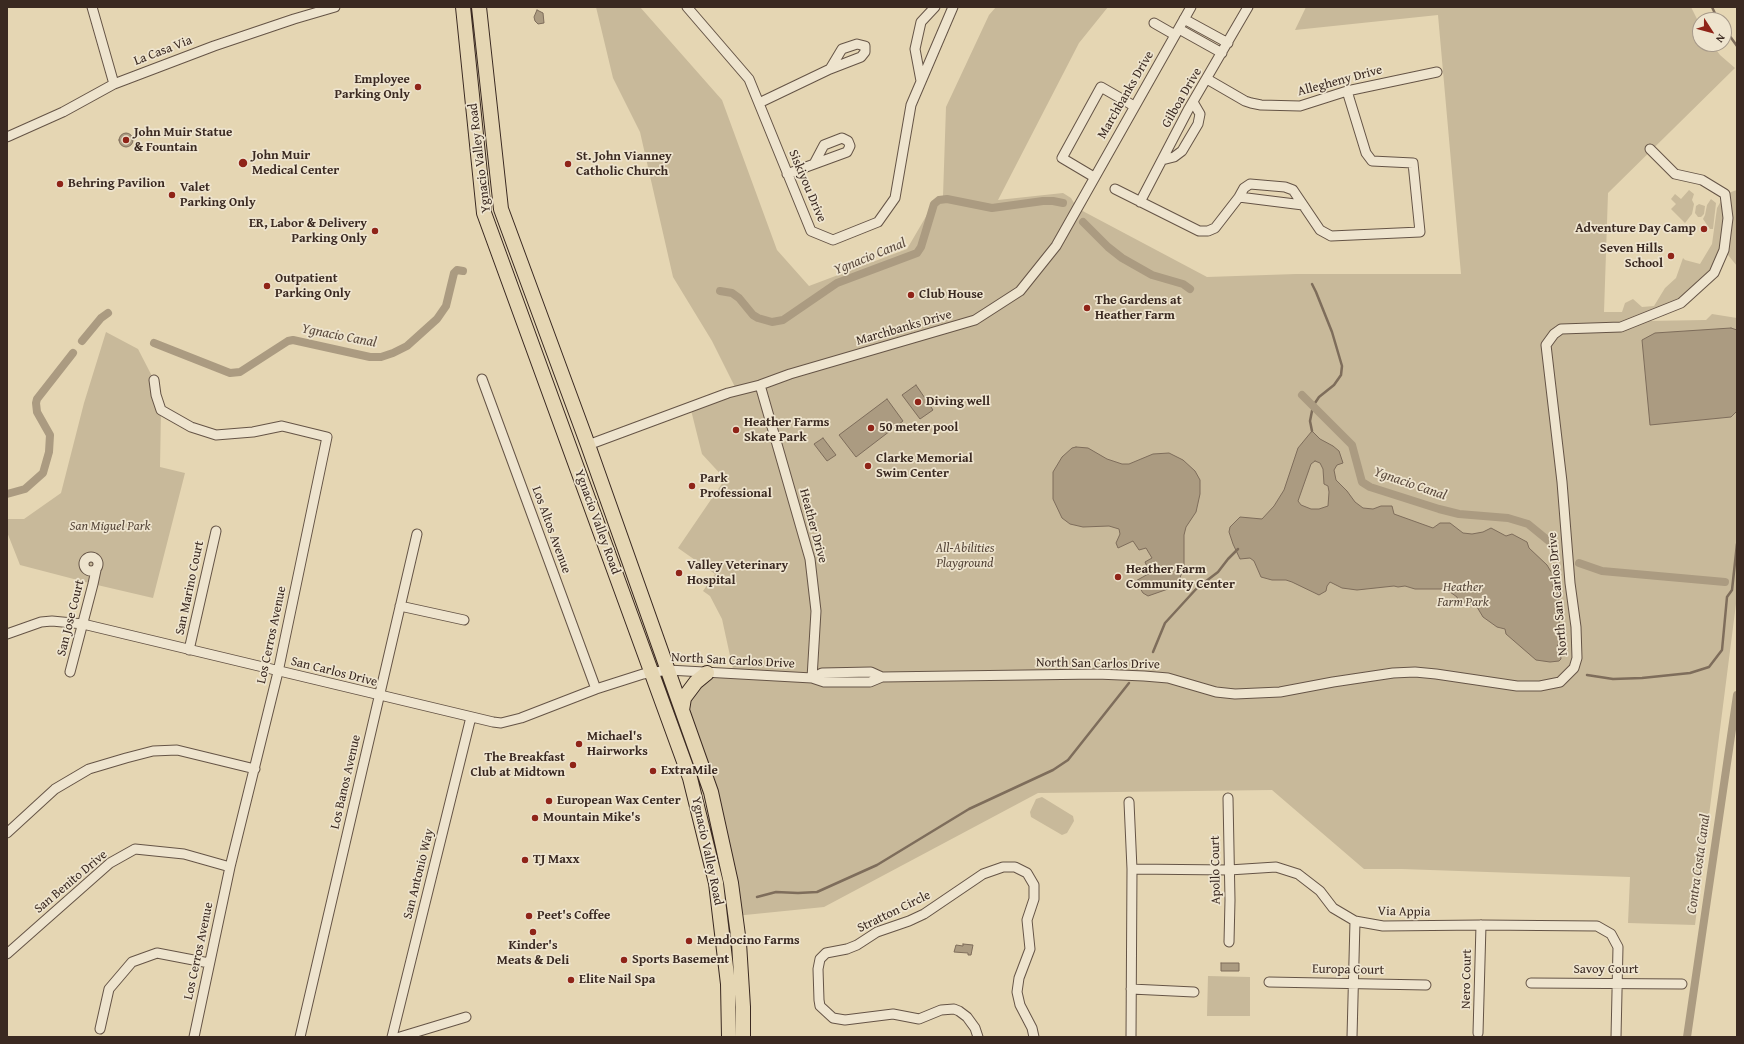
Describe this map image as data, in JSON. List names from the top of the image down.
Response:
{
  "streets": {
    "highway": ["Ygnacio Valley Road"],
    "street": [
      "La Casa Via",
      "Allegheny Drive",
      "Marchbanks Drive",
      "Gilboa Drive",
      "Siskiyou Drive",
      "Heather Drive",
      "Los Altos Avenue",
      "San Marino Court",
      "North San Carlos Drive",
      "San Jose Court",
      "Los Cerros Avenue",
      "San Carlos Drive",
      "Los Banos Avenue",
      "Apollo Court",
      "San Antonio Way",
      "San Benito Drive",
      "Stratton Circle",
      "Via Appia",
      "Europa Court",
      "Savoy Court",
      "Nero Court"
    ]
  },
  "crossings": [
    ["Allegheny Drive", "Gilboa Drive"],
    ["Marchbanks Drive", "Ygnacio Valley Road"],
    ["Marchbanks Drive", "Heather Drive"],
    ["Ygnacio Valley Road", "North San Carlos Drive"],
    ["Ygnacio Valley Road", "San Carlos Drive"],
    ["Heather Drive", "North San Carlos Drive"],
    ["Los Altos Avenue", "San Carlos Drive"],
    ["San Marino Court", "San Carlos Drive"],
    ["North San Carlos Drive", "San Carlos Drive"],
    ["San Jose Court", "San Carlos Drive"],
    ["Los Cerros Avenue", "San Carlos Drive"],
    ["Los Cerros Avenue", "San Benito Drive"],
    ["San Carlos Drive", "Los Banos Avenue"],
    ["San Carlos Drive", "San Antonio Way"],
    ["Apollo Court", "Via Appia"],
    ["Via Appia", "Savoy Court"],
    ["Via Appia", "Nero Court"]
  ],
  "water": ["Ygnacio Canal", "Contra Costa Canal"],
  "parks": ["San Miguel Park", "All-Abilities Playground", "Heather Farm Park"],
  "places": [
    "Employee Parking Only",
    "John Muir Statue & Fountain",
    "John Muir Medical Center",
    "St. John Vianney Catholic Church",
    "Behring Pavilion",
    "Valet Parking Only",
    "Adventure Day Camp",
    "ER, Labor & Delivery Parking Only",
    "Seven Hills School",
    "Outpatient Parking Only",
    "Club House",
    "The Gardens at Heather Farm",
    "Diving well",
    "50 meter pool",
    "Heather Farms Skate Park",
    "Clarke Memorial Swim Center",
    "Park Professional",
    "Valley Veterinary Hospital",
    "Heather Farm Community Center",
    "Michael's Hairworks",
    "The Breakfast Club at Midtown",
    "ExtraMile",
    "European Wax Center",
    "Mountain Mike's",
    "TJ Maxx",
    "Peet's Coffee",
    "Kinder's Meats & Deli",
    "Mendocino Farms",
    "Sports Basement",
    "Elite Nail Spa"
  ],
  "north": "bottom right"
}
